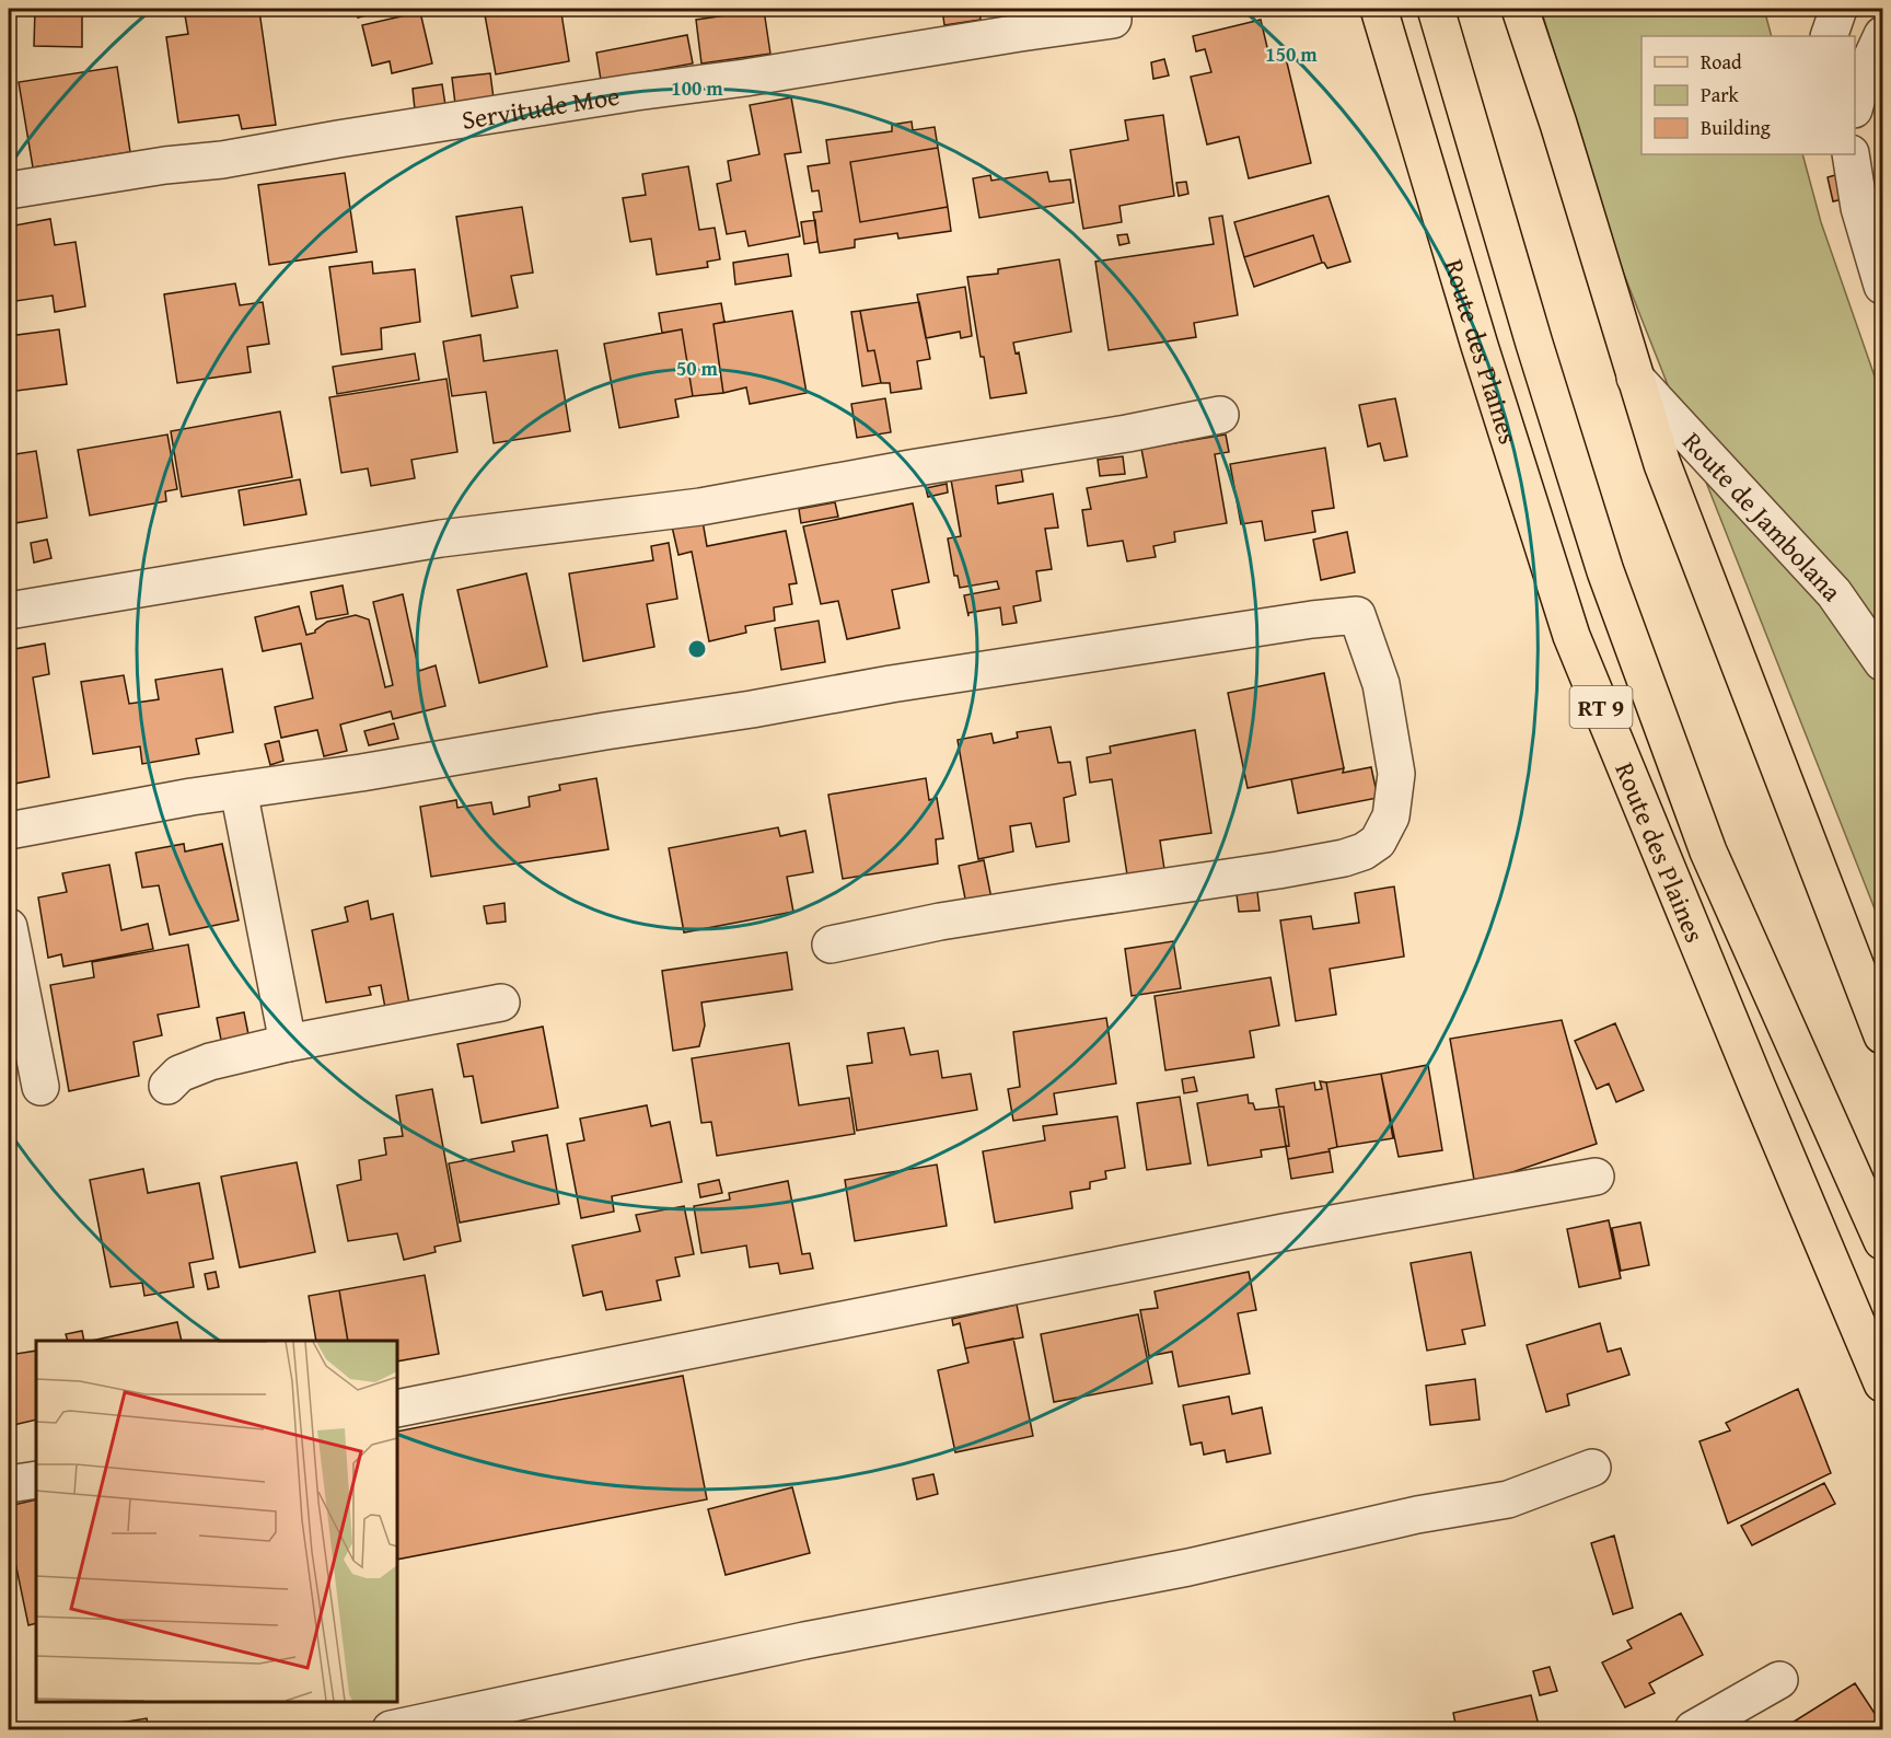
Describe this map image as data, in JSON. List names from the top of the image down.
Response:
{
  "streets": {
    "main road": ["Route des Plaines", "RT 9"],
    "street": ["Servitude Moe", "Route de Jambolana"]
  },
  "legend": ["Road", "Park", "Building"],
  "rings": ["150 m", "100 m", "50 m"]
}
